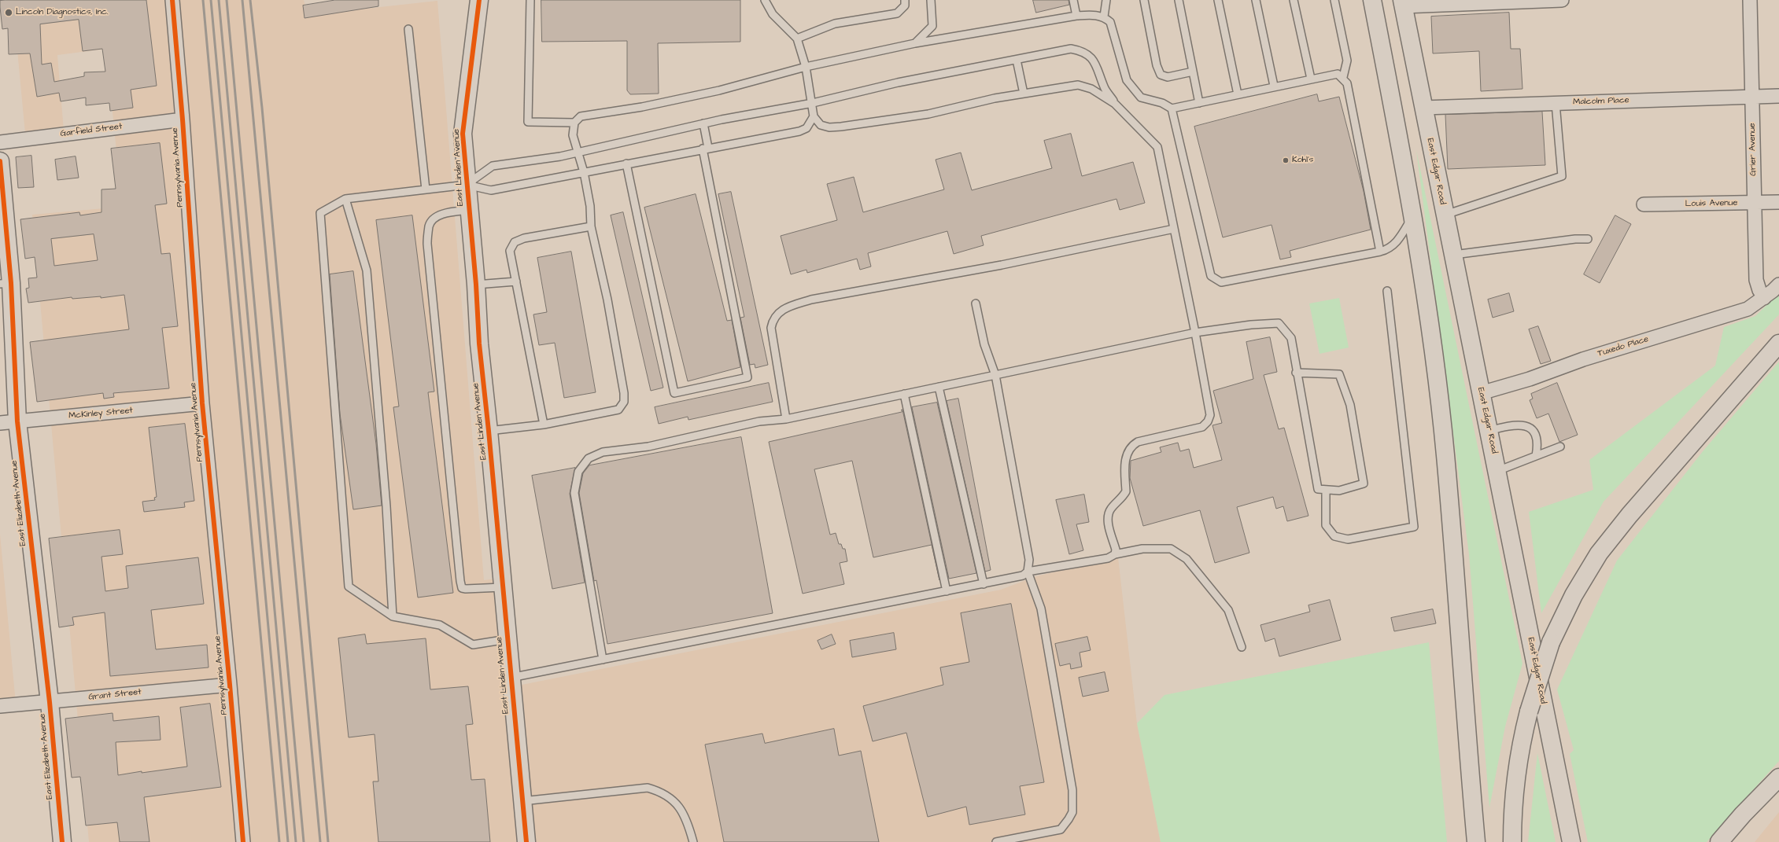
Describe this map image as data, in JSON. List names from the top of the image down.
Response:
{
  "streets": {
    "main road": ["East Linden Avenue", "East Edgar Road", "East Elizabeth Avenue"],
    "street": [
      "Malcolm Place",
      "Garfield Street",
      "Grier Avenue",
      "Pennsylvania Avenue",
      "Louis Avenue",
      "Tuxedo Place",
      "McKinley Street",
      "Grant Street"
    ]
  },
  "crossings": [
    ["Malcolm Place", "Grier Avenue"],
    ["Malcolm Place", "East Edgar Road"],
    ["Garfield Street", "Pennsylvania Avenue"],
    ["Grier Avenue", "Louis Avenue"],
    ["Grier Avenue", "Tuxedo Place"],
    ["Pennsylvania Avenue", "McKinley Street"],
    ["Pennsylvania Avenue", "Grant Street"],
    ["East Edgar Road", "Tuxedo Place"],
    ["McKinley Street", "East Elizabeth Avenue"],
    ["East Elizabeth Avenue", "Grant Street"]
  ],
  "places": ["Lincoln Diagnostics, Inc.", "Kohl's"]
}
